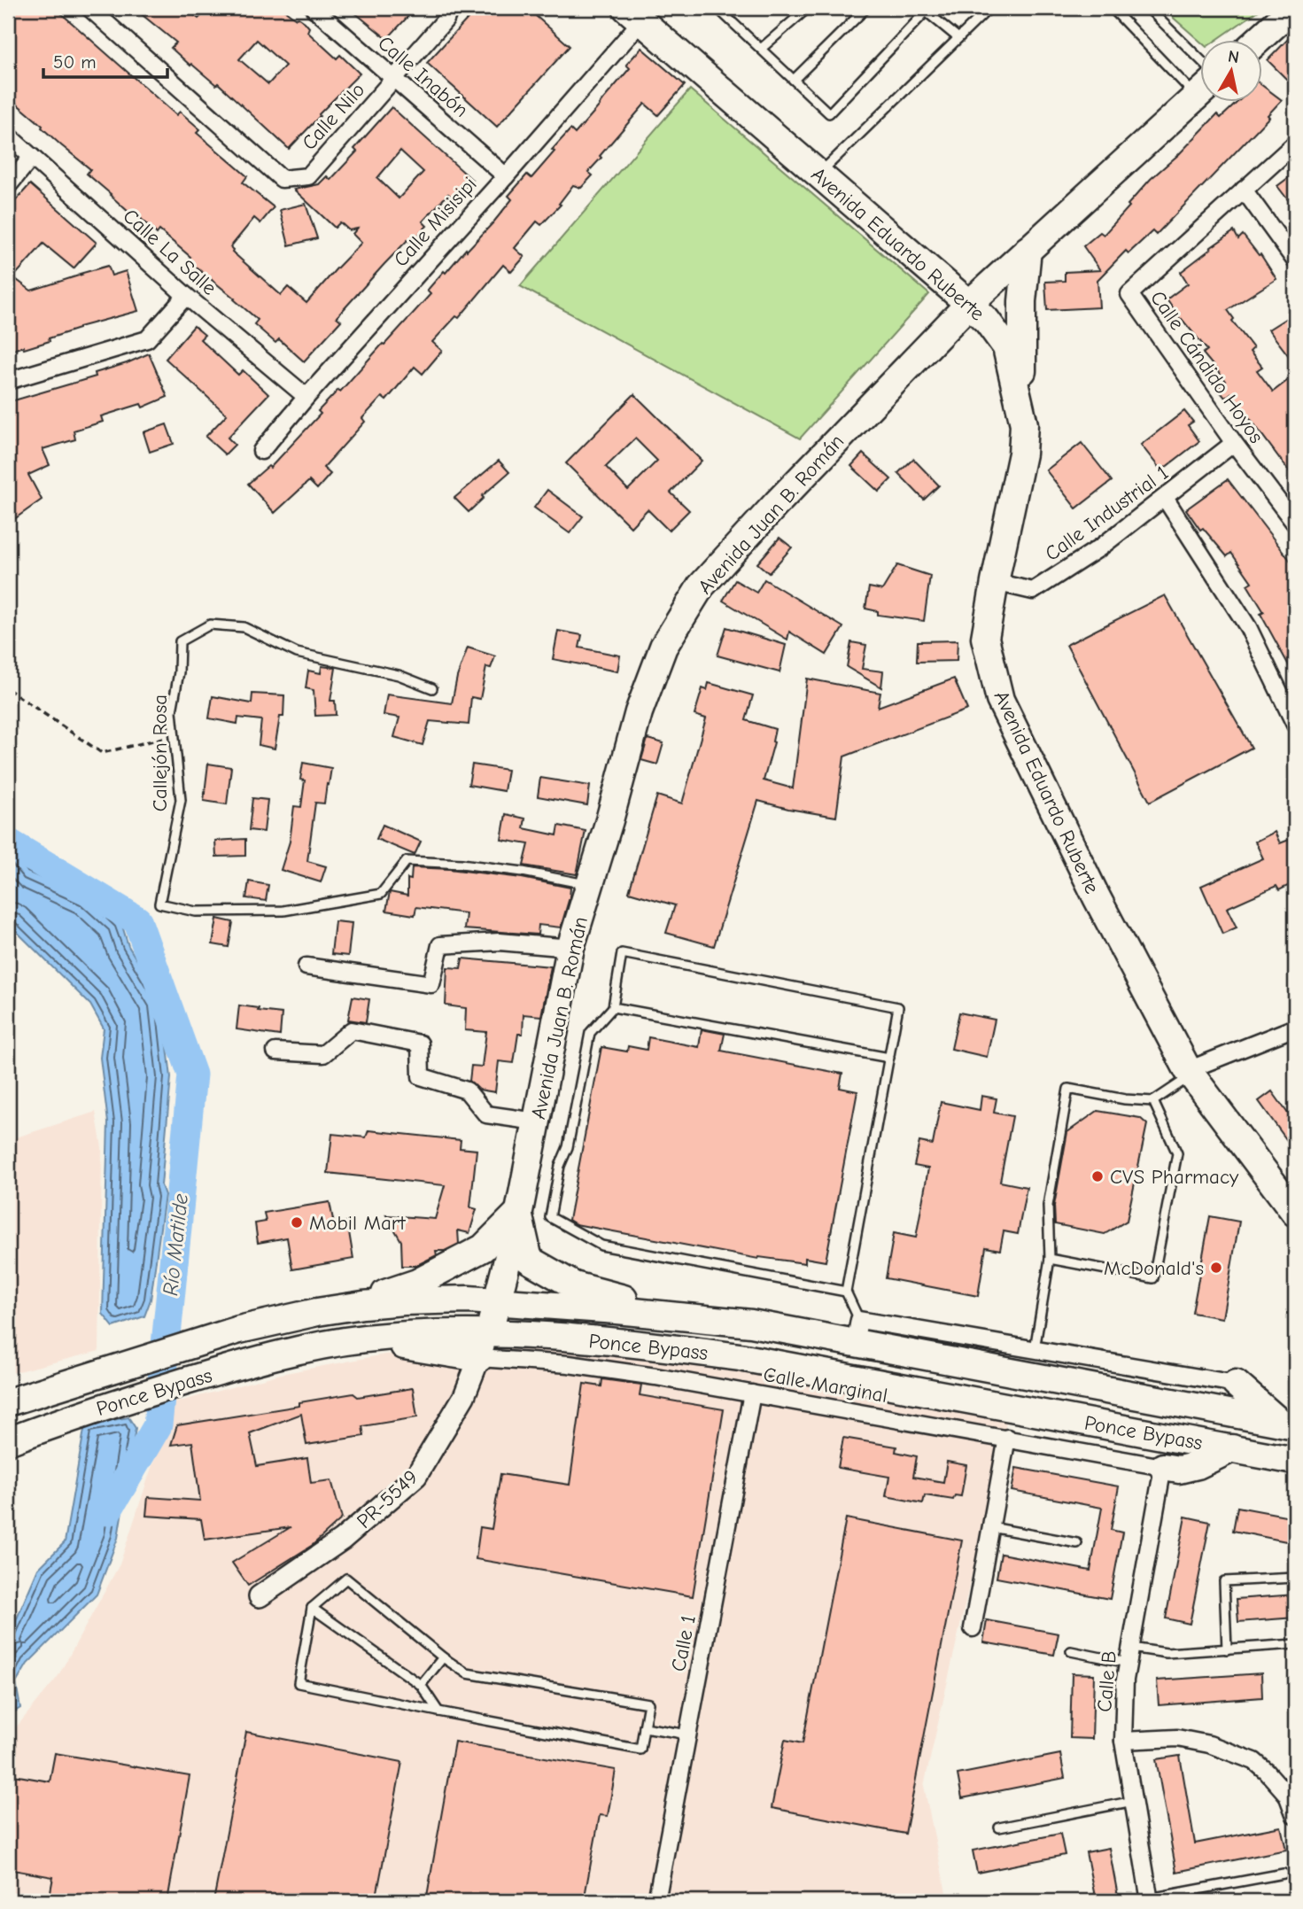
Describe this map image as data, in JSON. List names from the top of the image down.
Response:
{
  "streets": {
    "main road": ["Avenida Eduardo Ruberte", "Avenida Juan B. Román", "Ponce Bypass"],
    "street": [
      "Calle Inabón",
      "Calle Nilo",
      "Calle Misisipi",
      "Calle La Salle",
      "Calle Cándido Hoyos",
      "Calle Industrial 1",
      "Calle Marginal",
      "PR-5549",
      "Calle 1",
      "Calle B"
    ],
    "lane": ["Callejón Rosa"]
  },
  "crossings": [
    ["Calle Inabón", "Calle Nilo"],
    ["Calle Inabón", "Calle Misisipi"],
    ["Calle Misisipi", "Avenida Eduardo Ruberte"],
    ["Calle Misisipi", "Calle La Salle"],
    ["Avenida Eduardo Ruberte", "Calle Industrial 1"],
    ["Avenida Eduardo Ruberte", "Avenida Juan B. Román"],
    ["Calle Cándido Hoyos", "Calle Industrial 1"],
    ["Avenida Juan B. Román", "Callejón Rosa"],
    ["Avenida Juan B. Román", "Ponce Bypass"],
    ["Avenida Juan B. Román", "PR-5549"],
    ["Ponce Bypass", "PR-5549"],
    ["Calle Marginal", "PR-5549"],
    ["Calle Marginal", "Calle 1"],
    ["Calle Marginal", "Calle B"]
  ],
  "water": ["Río Matilde"],
  "places": ["CVS Pharmacy", "Mobil Mart", "McDonald's"],
  "scale_bar": "50 m",
  "north": "top"
}
